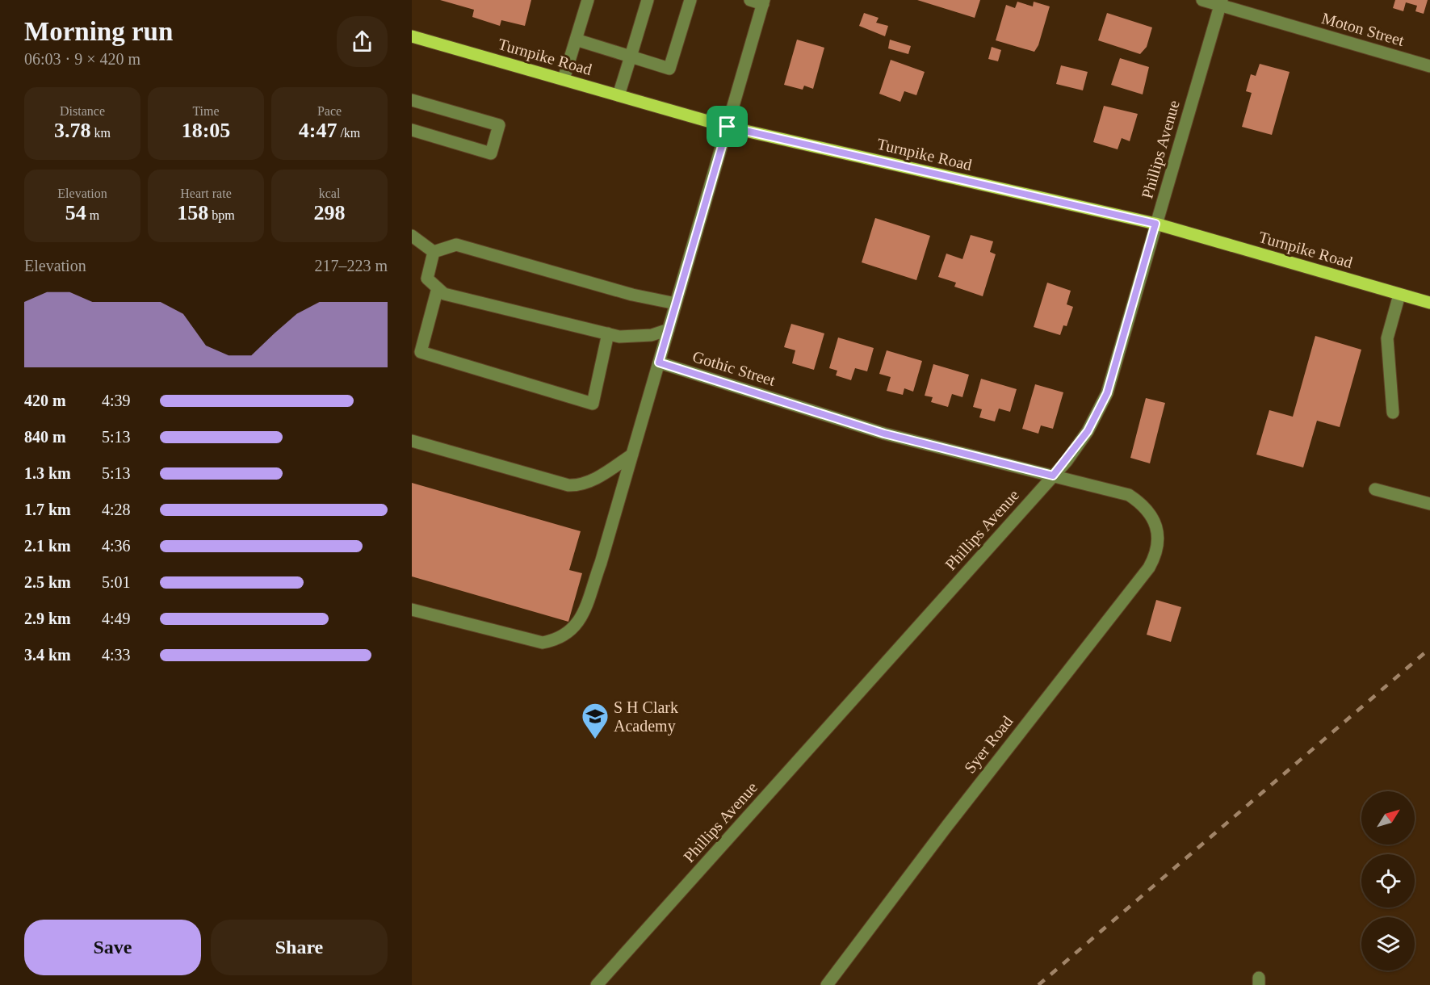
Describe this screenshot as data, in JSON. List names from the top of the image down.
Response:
{
  "streets": {
    "main road": ["Turnpike Road"],
    "street": [
      "Moton Street",
      "Phillips Avenue",
      "Gothic Street",
      "Syer Road"
    ]
  },
  "crossings": [
    ["Moton Street", "Phillips Avenue"],
    ["Turnpike Road", "Phillips Avenue"],
    ["Phillips Avenue", "Gothic Street"],
    ["Gothic Street", "Syer Road"]
  ],
  "places": {
    "school or university": ["S H Clark Academy"]
  },
  "north": "top right",
  "page": {
    "heading": ["Morning run", "06:03 · 9 × 420 m"],
    "stats": [
      ["Distance", "3.78 km"],
      ["Time", "18:05"],
      ["Pace", "4:47 /km"],
      ["Elevation", "54 m"],
      ["Heart rate", "158 bpm"],
      ["kcal", "298"]
    ],
    "chart": ["Elevation", "217–223 m"],
    "list": [
      {
        "name": "420 m",
        "note": "4:39"
      },
      {
        "name": "840 m",
        "note": "5:13"
      },
      {
        "name": "1.3 km",
        "note": "5:13"
      },
      {
        "name": "1.7 km",
        "note": "4:28"
      },
      {
        "name": "2.1 km",
        "note": "4:36"
      },
      {
        "name": "2.5 km",
        "note": "5:01"
      },
      {
        "name": "2.9 km",
        "note": "4:49"
      },
      {
        "name": "3.4 km",
        "note": "4:33"
      }
    ],
    "buttons": ["Save", "Share"]
  }
}
